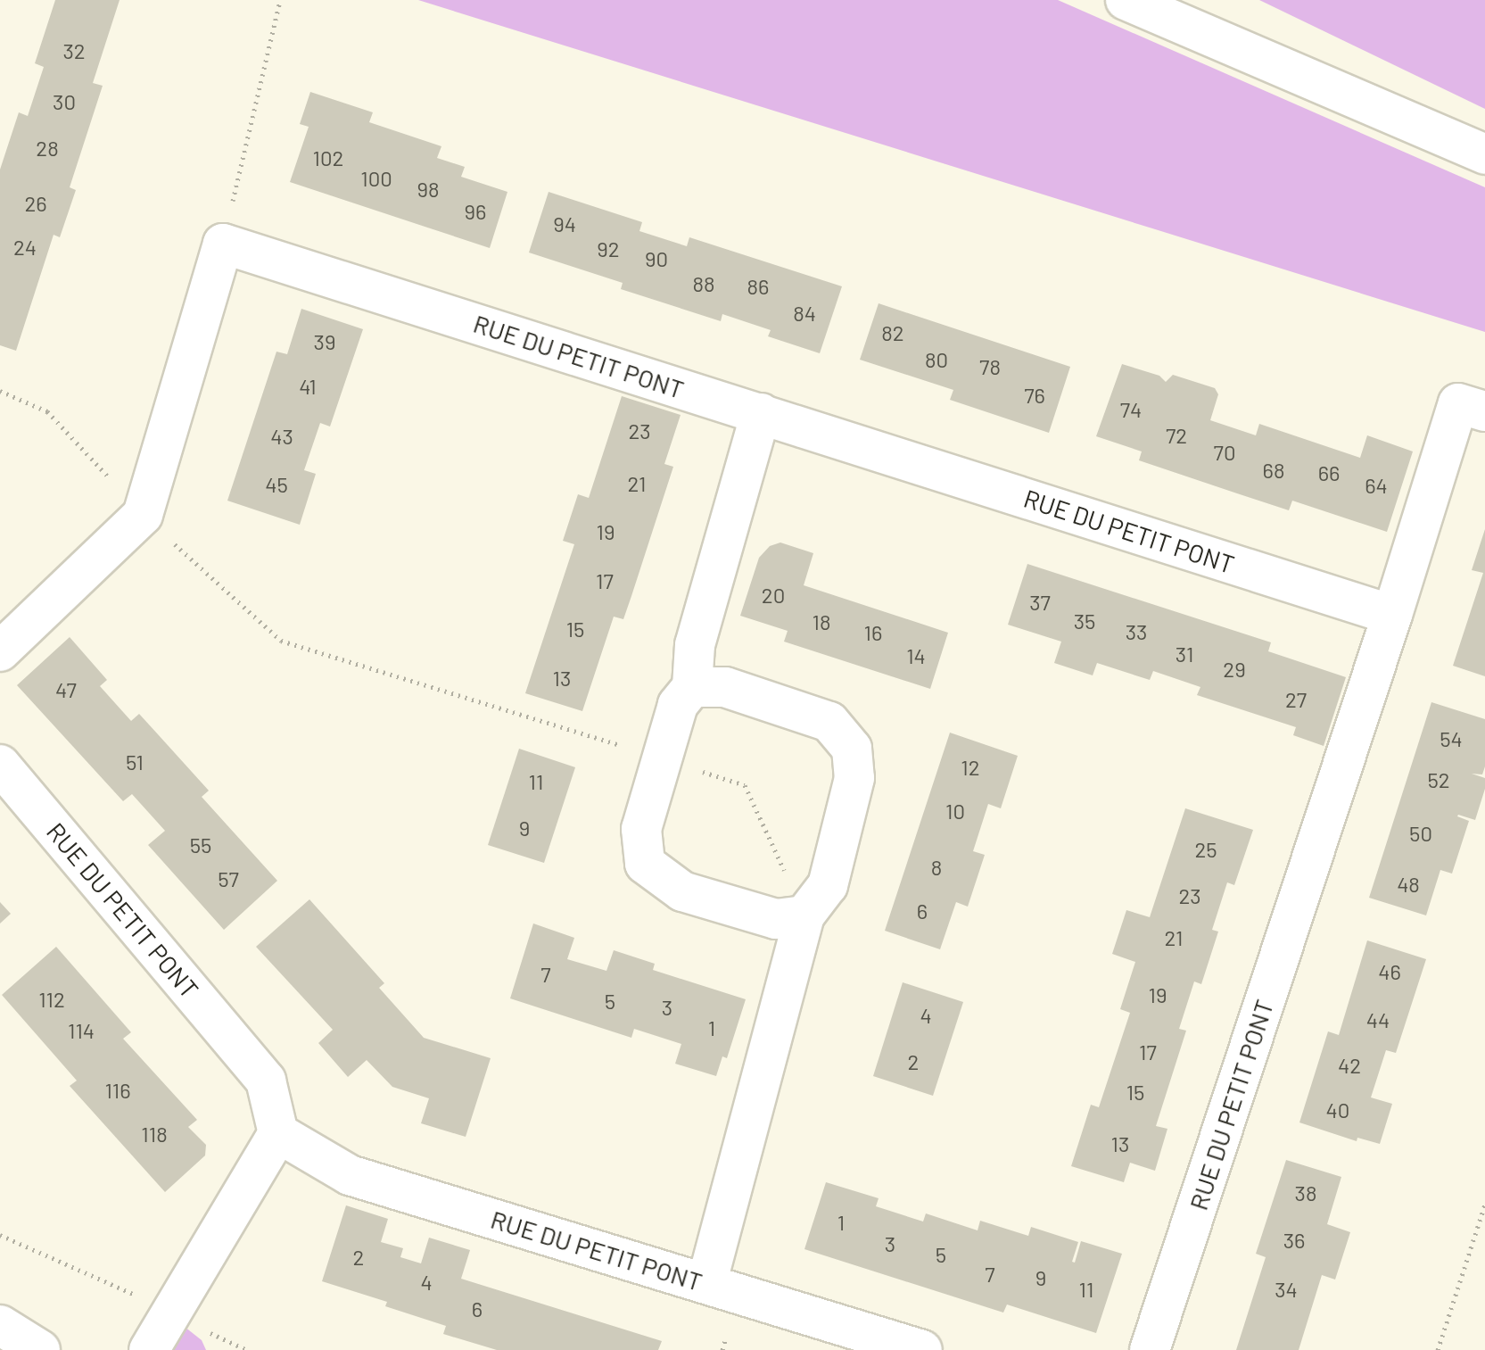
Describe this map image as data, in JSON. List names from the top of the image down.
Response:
{
  "streets": {
    "street": ["RUE DU PETIT PONT"]
  },
  "house_numbers": [
    "32",
    "30",
    "28",
    "102",
    "100",
    "98",
    "26",
    "96",
    "94",
    "24",
    "92",
    "90",
    "88",
    "86",
    "84",
    "82",
    "39",
    "80",
    "78",
    "41",
    "76",
    "74",
    "23",
    "72",
    "43",
    "70",
    "68",
    "66",
    "21",
    "45",
    "64",
    "19",
    "17",
    "20",
    "37",
    "35",
    "18",
    "15",
    "33",
    "16",
    "31",
    "14",
    "29",
    "13",
    "47",
    "27",
    "54",
    "51",
    "12",
    "52",
    "11",
    "10",
    "9",
    "50",
    "55",
    "25",
    "8",
    "57",
    "48",
    "23",
    "6",
    "21",
    "46",
    "7",
    "19",
    "112",
    "5",
    "3",
    "4",
    "44",
    "1",
    "114",
    "17",
    "2",
    "42",
    "116",
    "15",
    "40",
    "118",
    "13",
    "38",
    "1",
    "36",
    "3",
    "5",
    "2",
    "7",
    "9",
    "4",
    "11",
    "34",
    "6"
  ]
}
